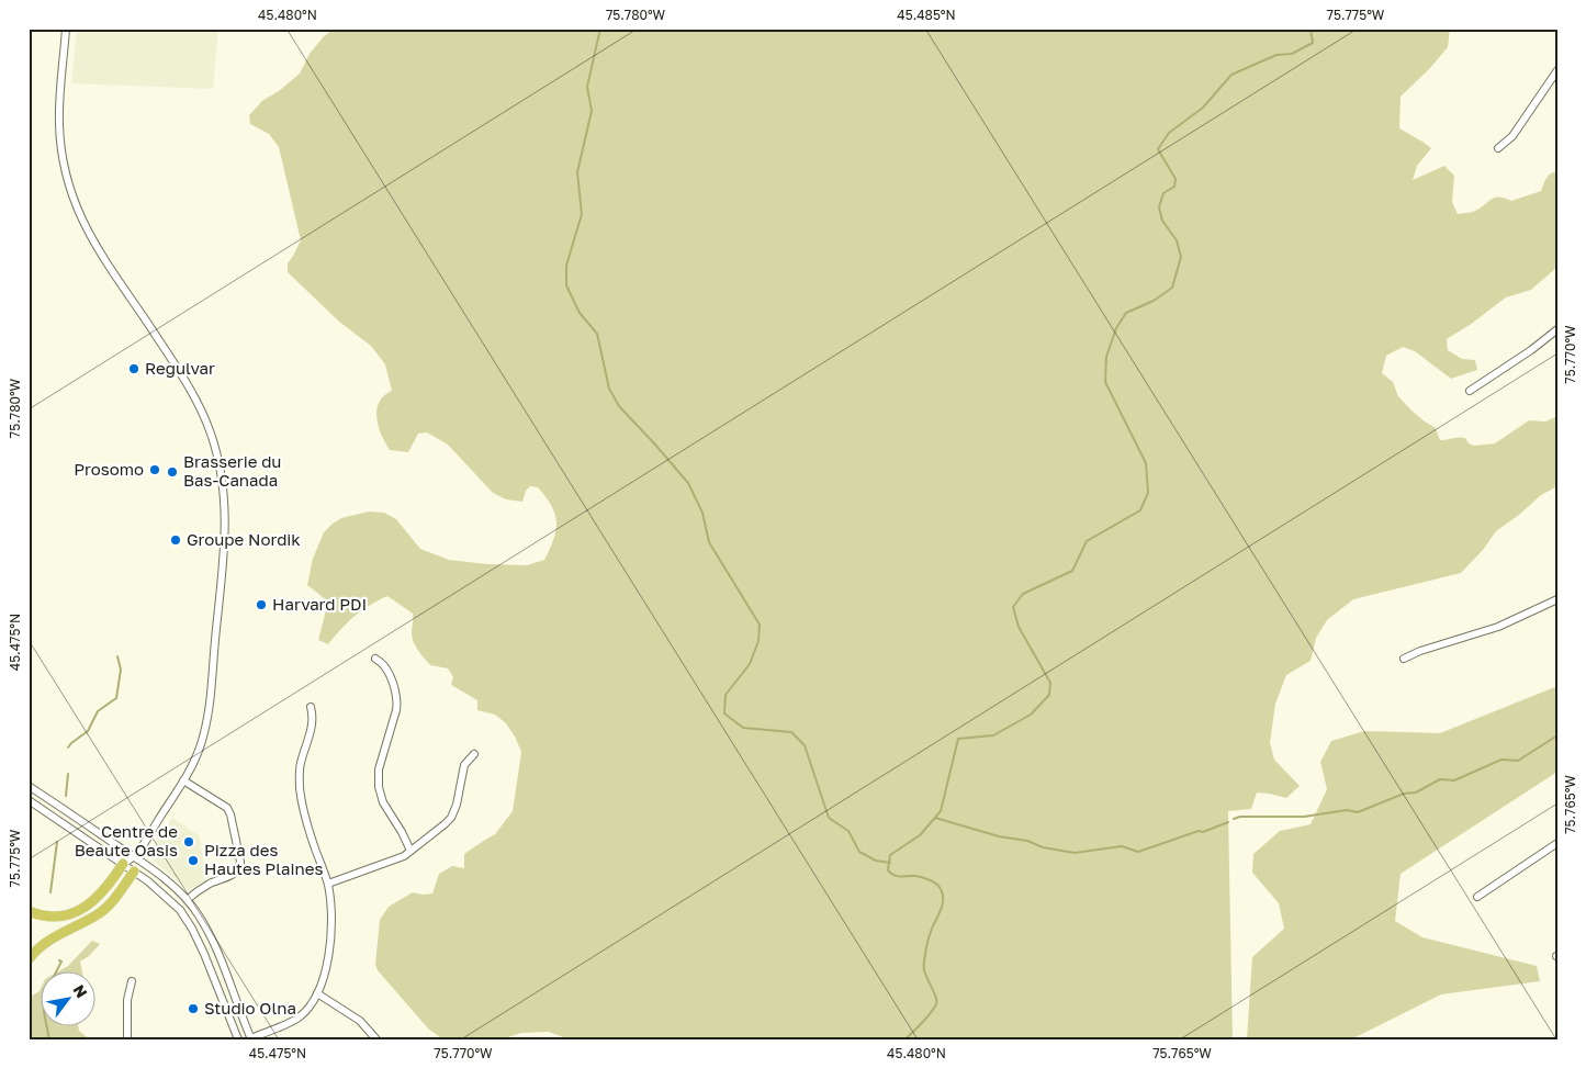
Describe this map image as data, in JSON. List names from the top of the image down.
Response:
{
  "places": [
    "Regulvar",
    "Prosomo",
    "Brasserie du Bas-Canada",
    "Groupe Nordik",
    "Harvard PDI",
    "Centre de Beaute Oasis",
    "Pizza des Hautes Plaines",
    "Studio Olna"
  ],
  "north": "top right",
  "coordinates": [
    "45.480°N",
    "75.780°W",
    "45.485°N",
    "75.775°W",
    "75.770°W",
    "45.475°N",
    "75.765°W"
  ]
}
